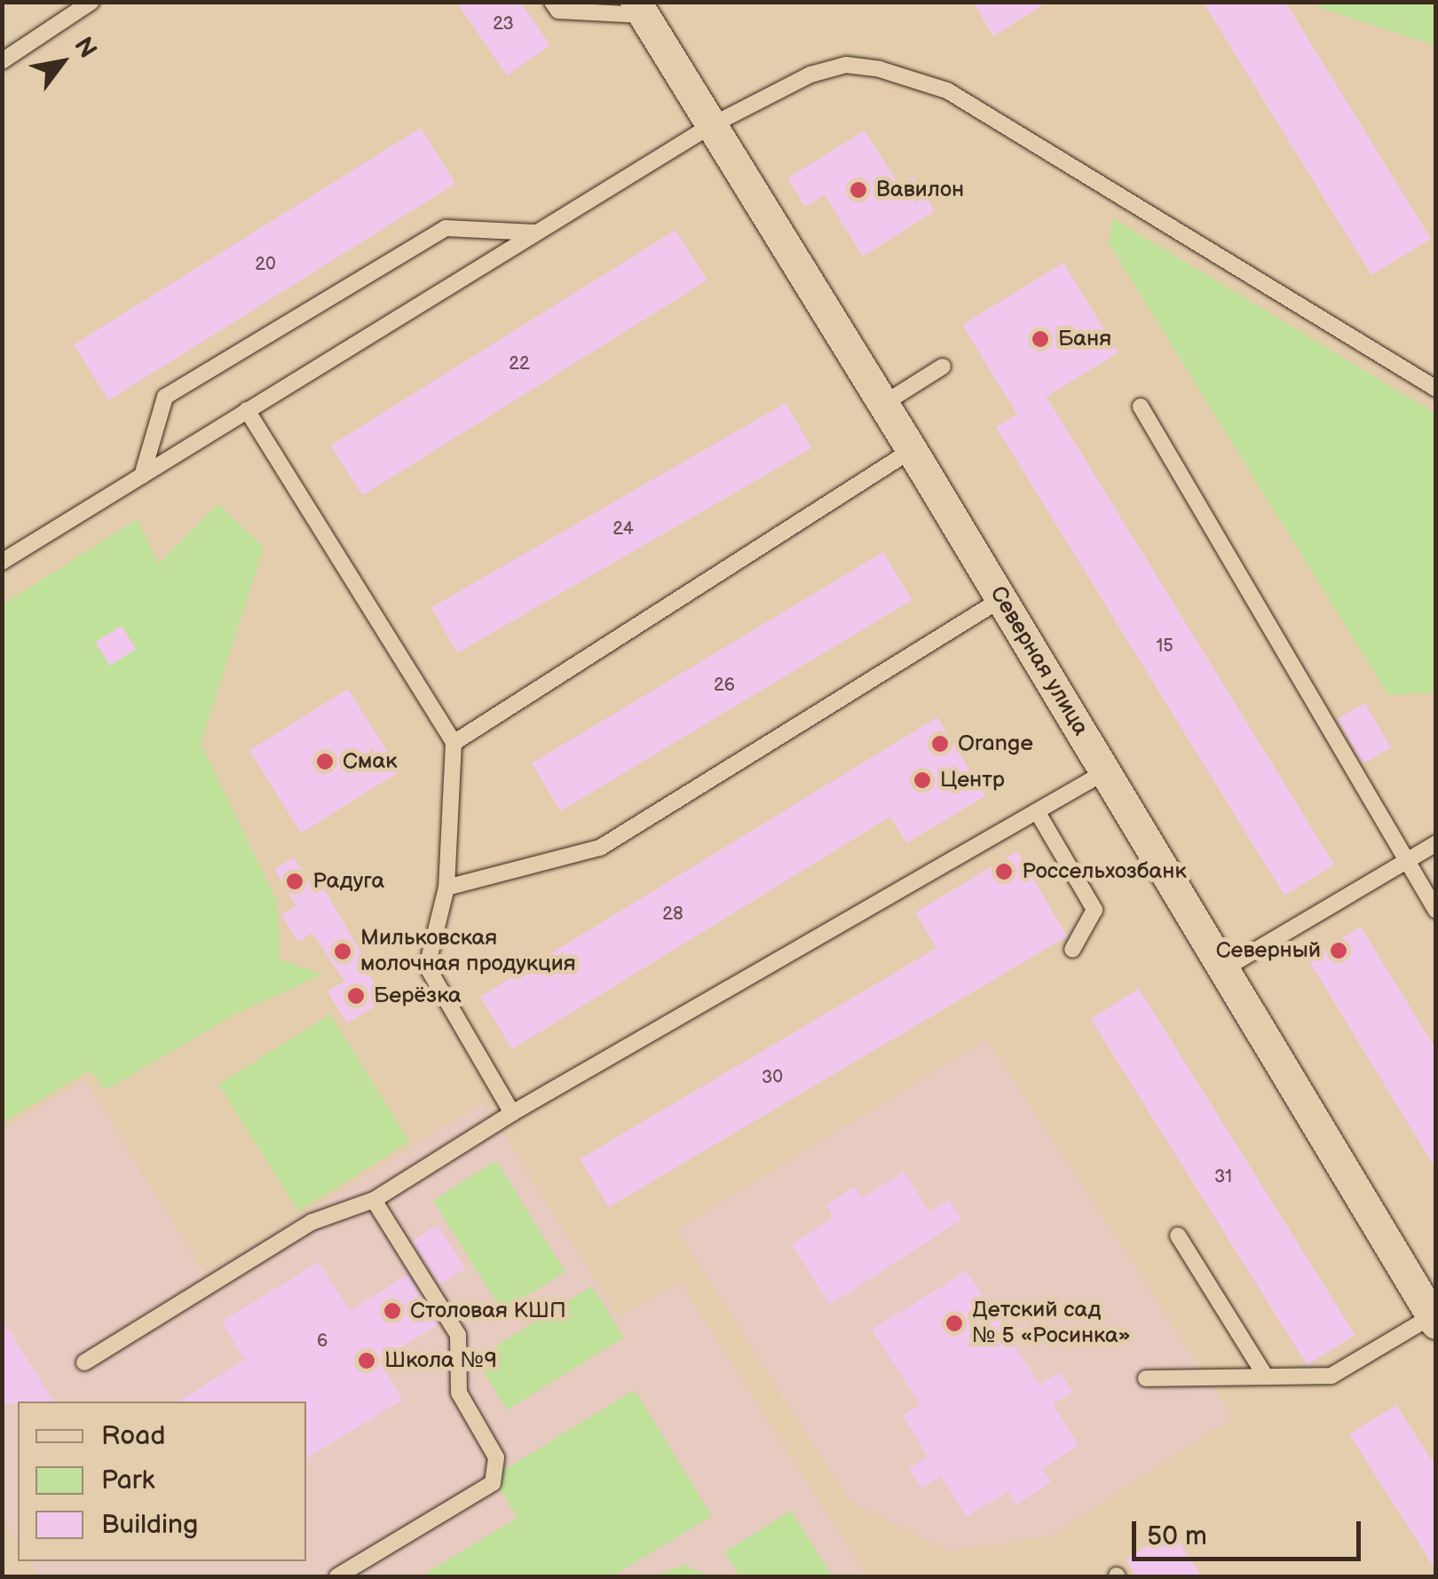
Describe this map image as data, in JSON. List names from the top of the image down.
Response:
{
  "streets": {
    "street": ["Северная улица"]
  },
  "places": [
    "Вавилон",
    "Баня",
    "Orange",
    "Смак",
    "Центр",
    "Россельхозбанк",
    "Радуга",
    "Северный",
    "Мильковская молочная продукция",
    "Берёзка",
    "Столовая КШП",
    "Детский сад № 5 «Росинка»",
    "Школа №9"
  ],
  "house_numbers": [
    "23",
    "20",
    "22",
    "24",
    "15",
    "26",
    "28",
    "30",
    "31",
    "6"
  ],
  "legend": ["Road", "Park", "Building"],
  "scale_bar": "50 m",
  "north": "top right"
}
